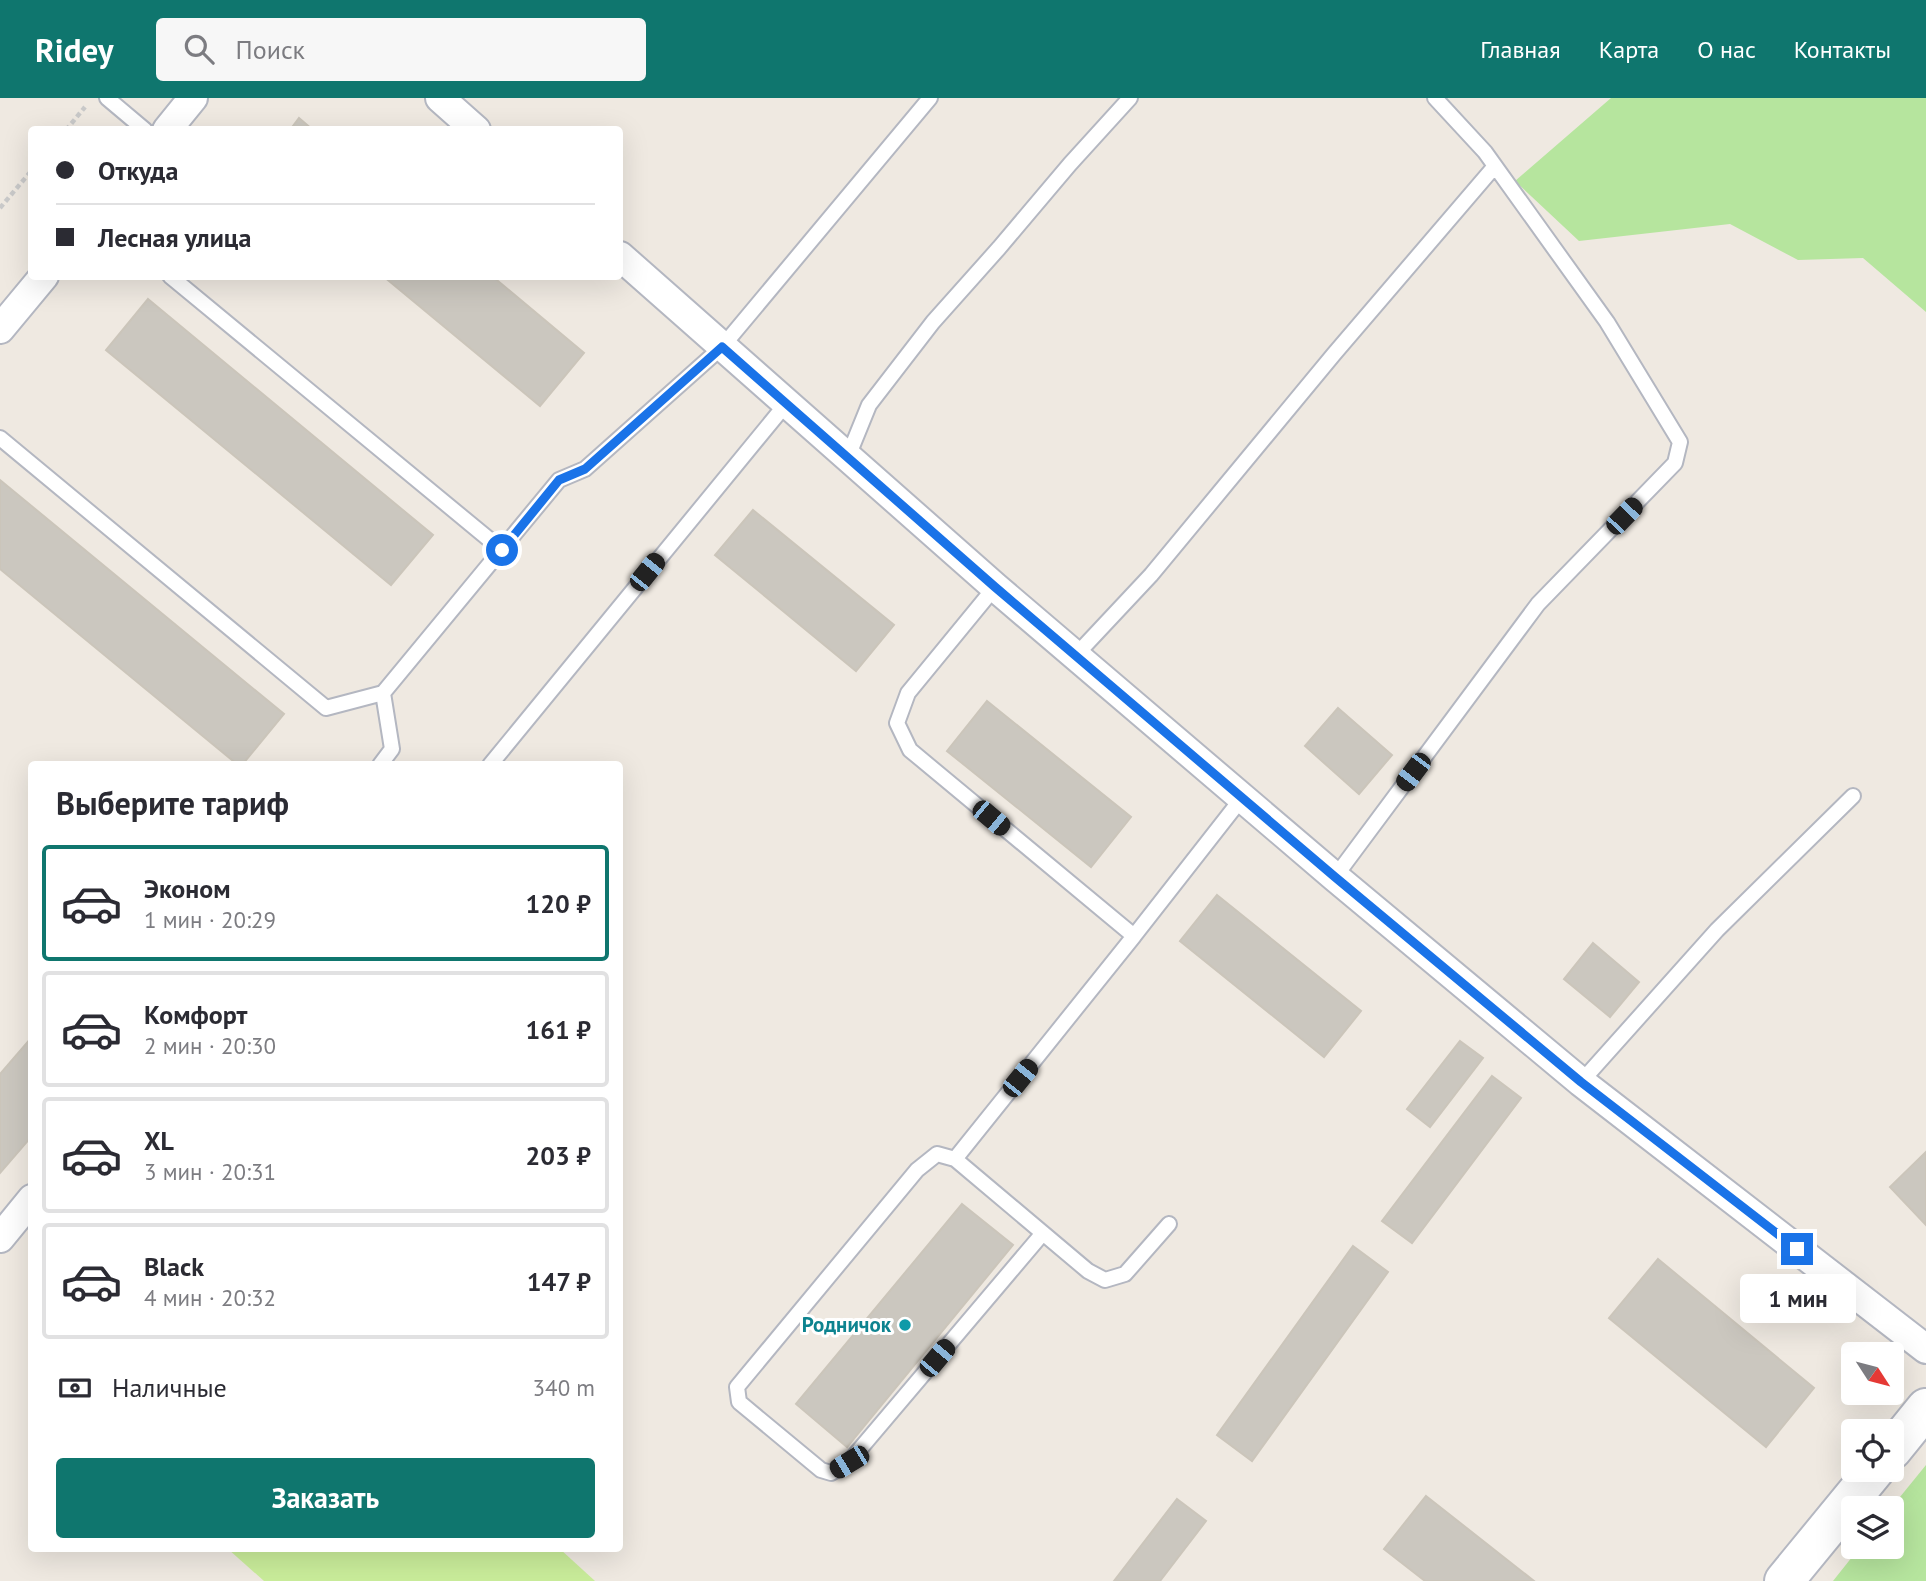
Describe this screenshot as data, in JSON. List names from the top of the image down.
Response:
{
  "places": ["Родничок"],
  "north": "bottom right",
  "page": {
    "header": "Ridey",
    "search": "Поиск",
    "nav": [
      "Главная",
      "Карта",
      "О нас",
      "Контакты"
    ],
    "banner": ["Откуда", "Лесная улица"],
    "heading": "Выберите тариф",
    "list": [
      {
        "name": "Эконом",
        "note": "1 мин · 20:29",
        "value": "120 ₽"
      },
      {
        "name": "Комфорт",
        "note": "2 мин · 20:30",
        "value": "161 ₽"
      },
      {
        "name": "XL",
        "note": "3 мин · 20:31",
        "value": "203 ₽"
      },
      {
        "name": "Black",
        "note": "4 мин · 20:32",
        "value": "147 ₽"
      }
    ],
    "bubble": "1 мин",
    "pay": ["Наличные", "340 m"],
    "buttons": "Заказать"
  }
}
